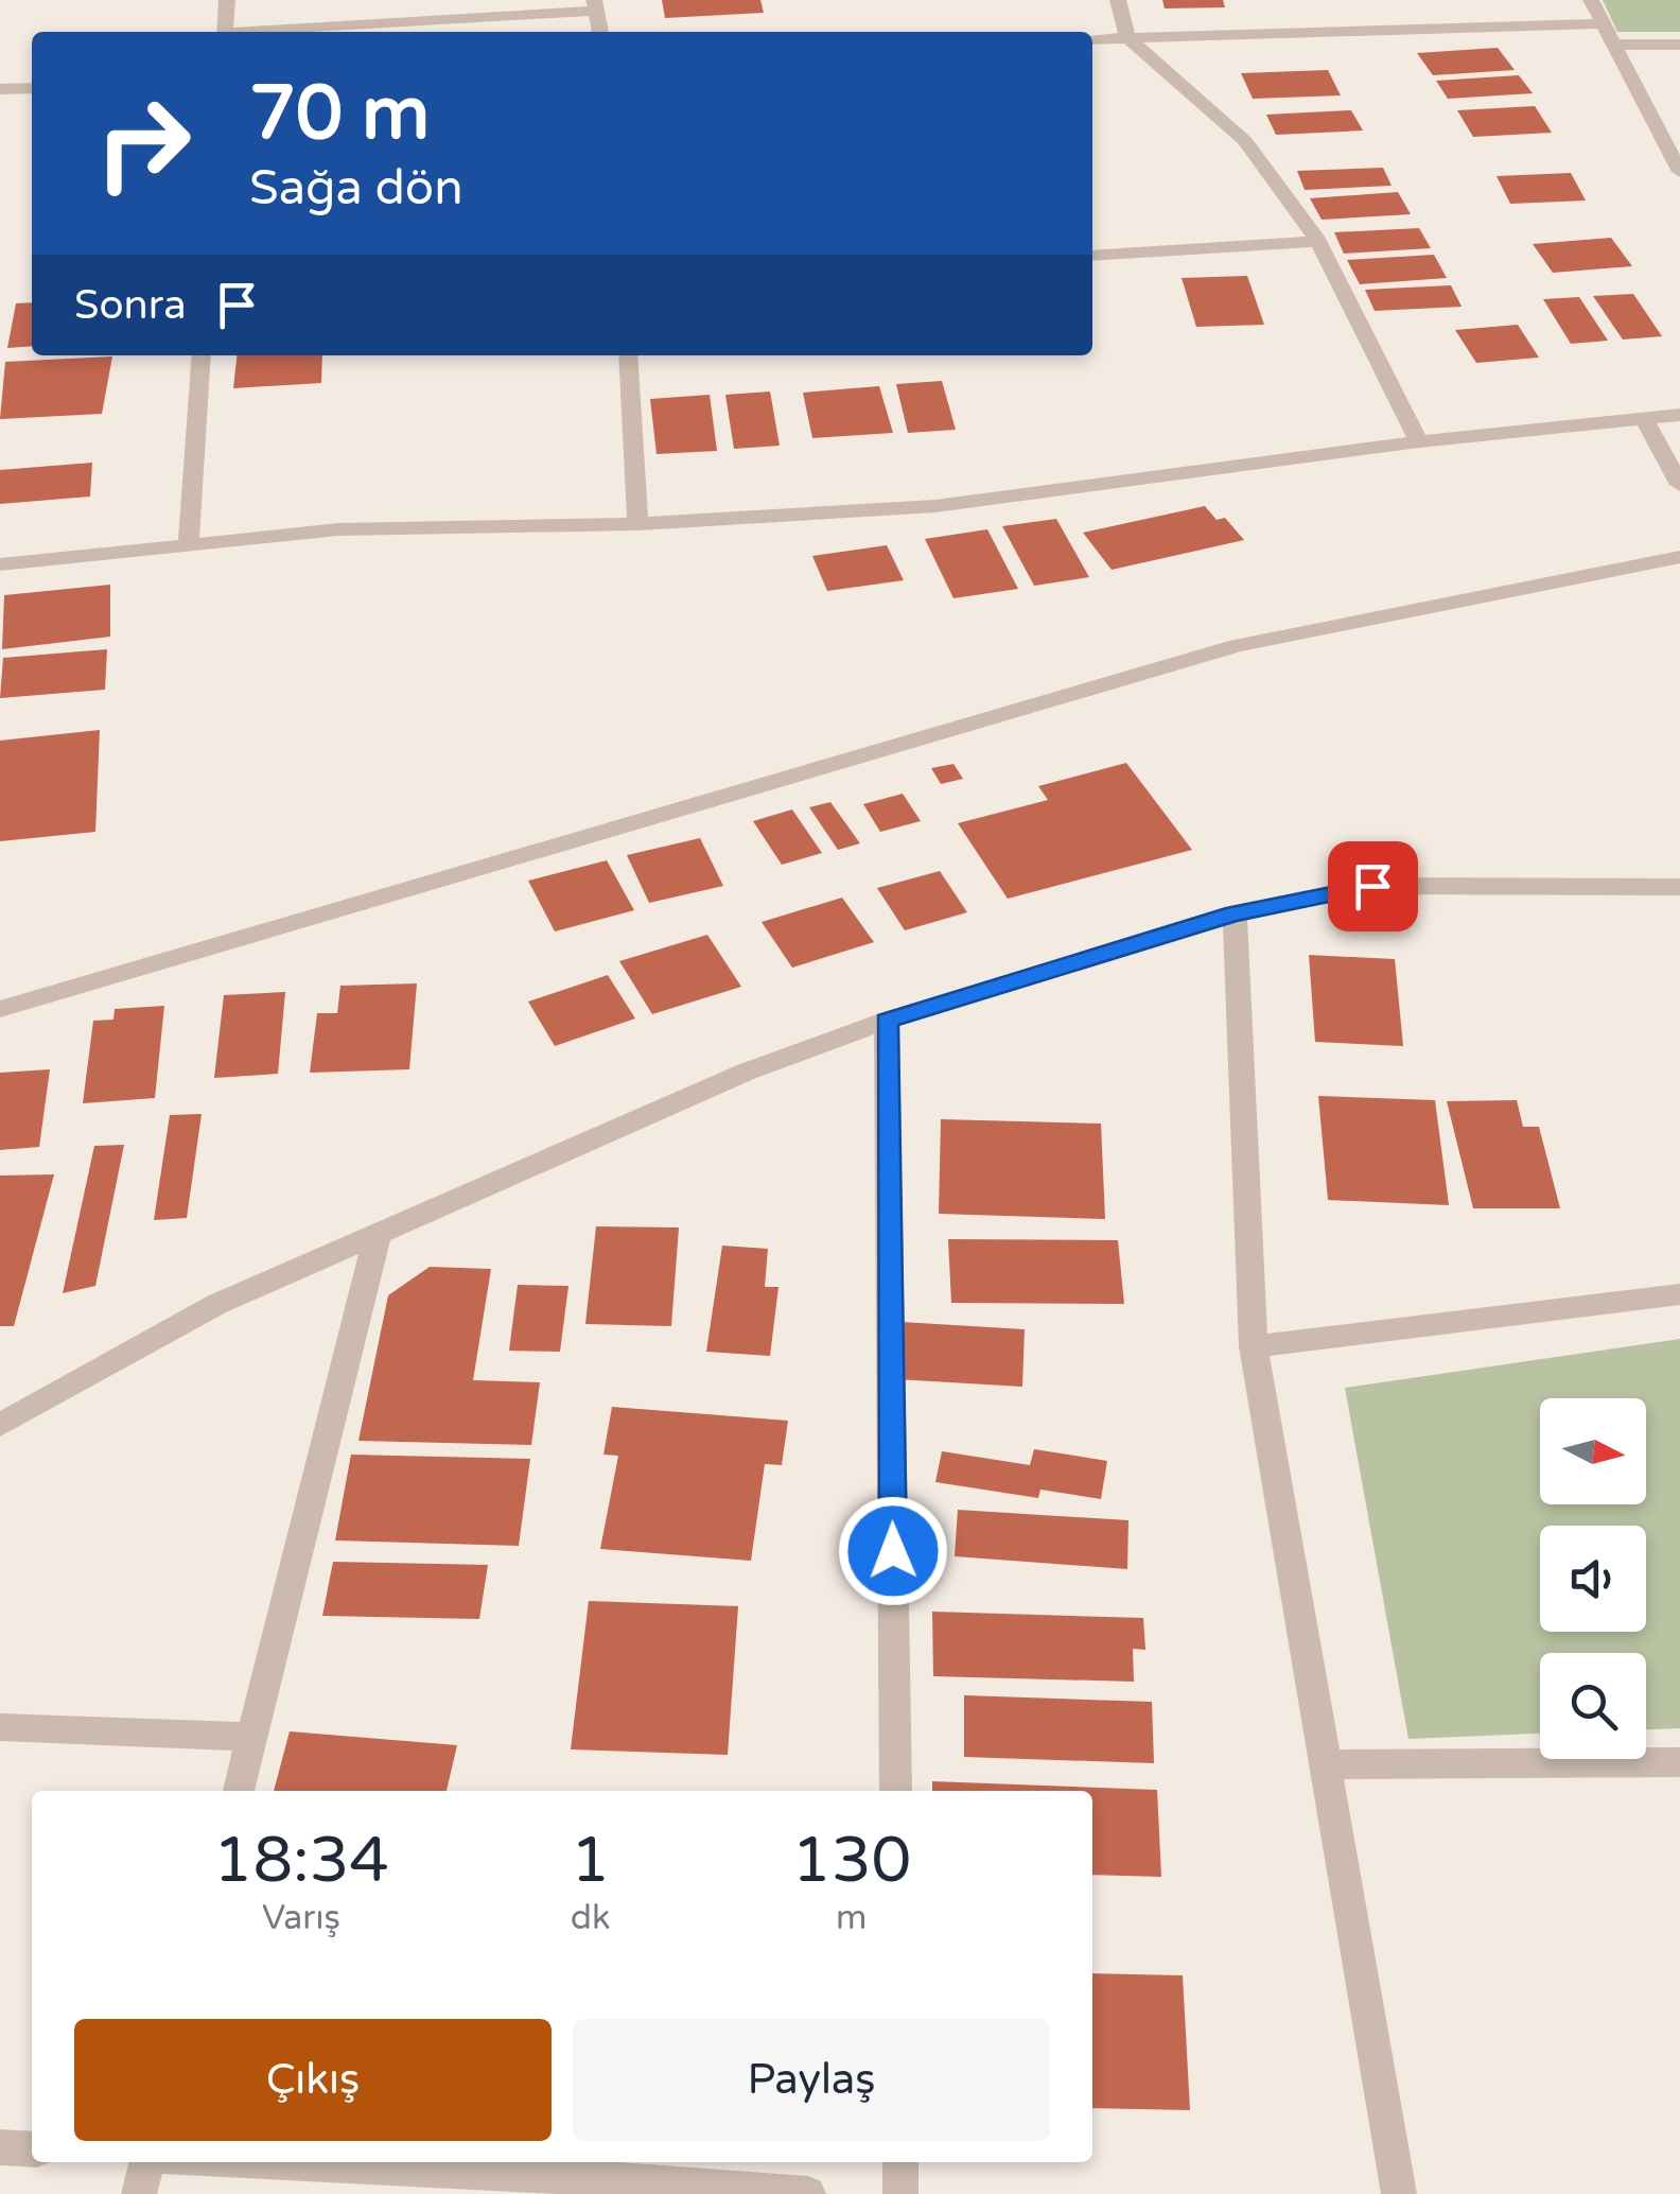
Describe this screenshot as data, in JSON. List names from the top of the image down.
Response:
{
  "north": "right",
  "page": {
    "turn": ["70 m", "Sağa dön"],
    "then": "Sonra",
    "eta": [
      "18:34",
      "Varış",
      "1",
      "dk",
      "130",
      "m"
    ],
    "buttons": ["Çıkış", "Paylaş"]
  }
}
